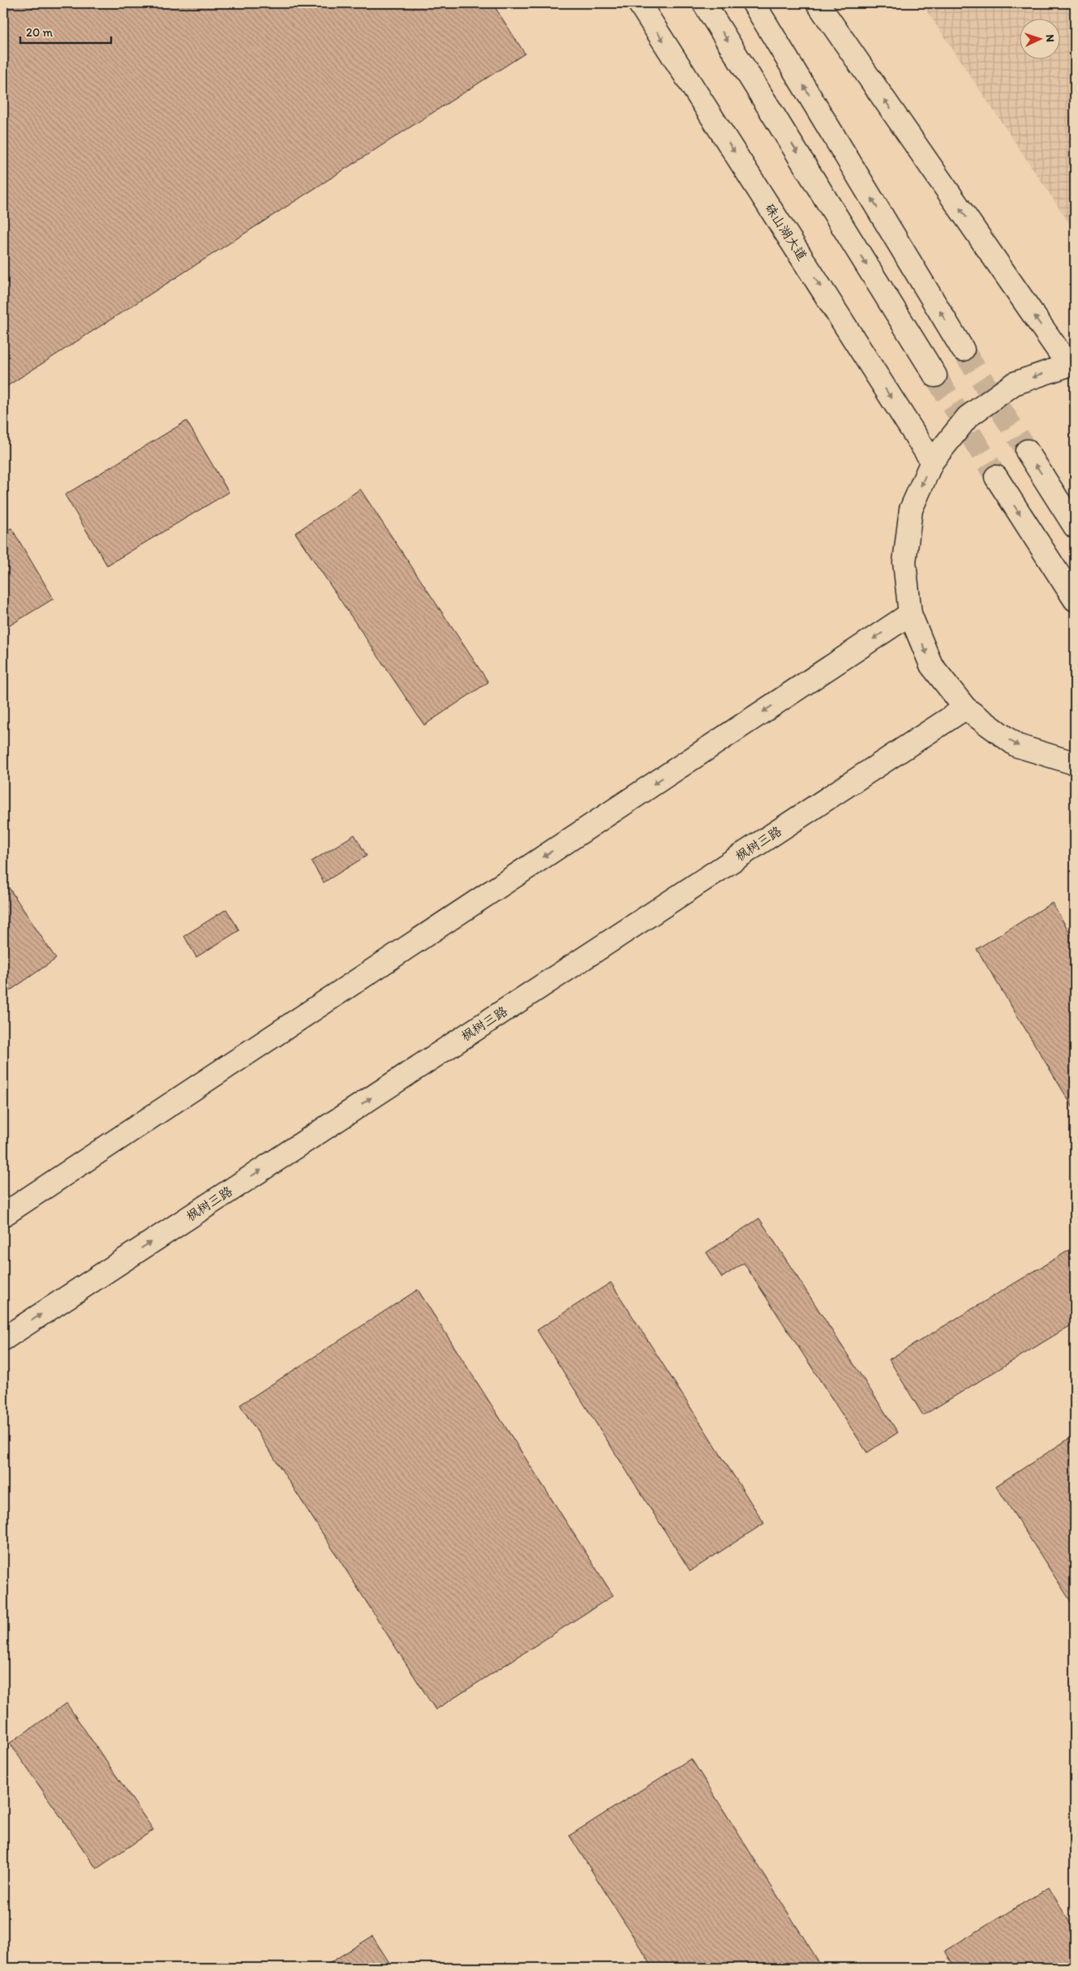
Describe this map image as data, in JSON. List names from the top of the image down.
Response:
{
  "streets": {
    "main road": ["硃山湖大道", "枫树三路"]
  },
  "scale_bar": "20 m",
  "north": "right"
}
